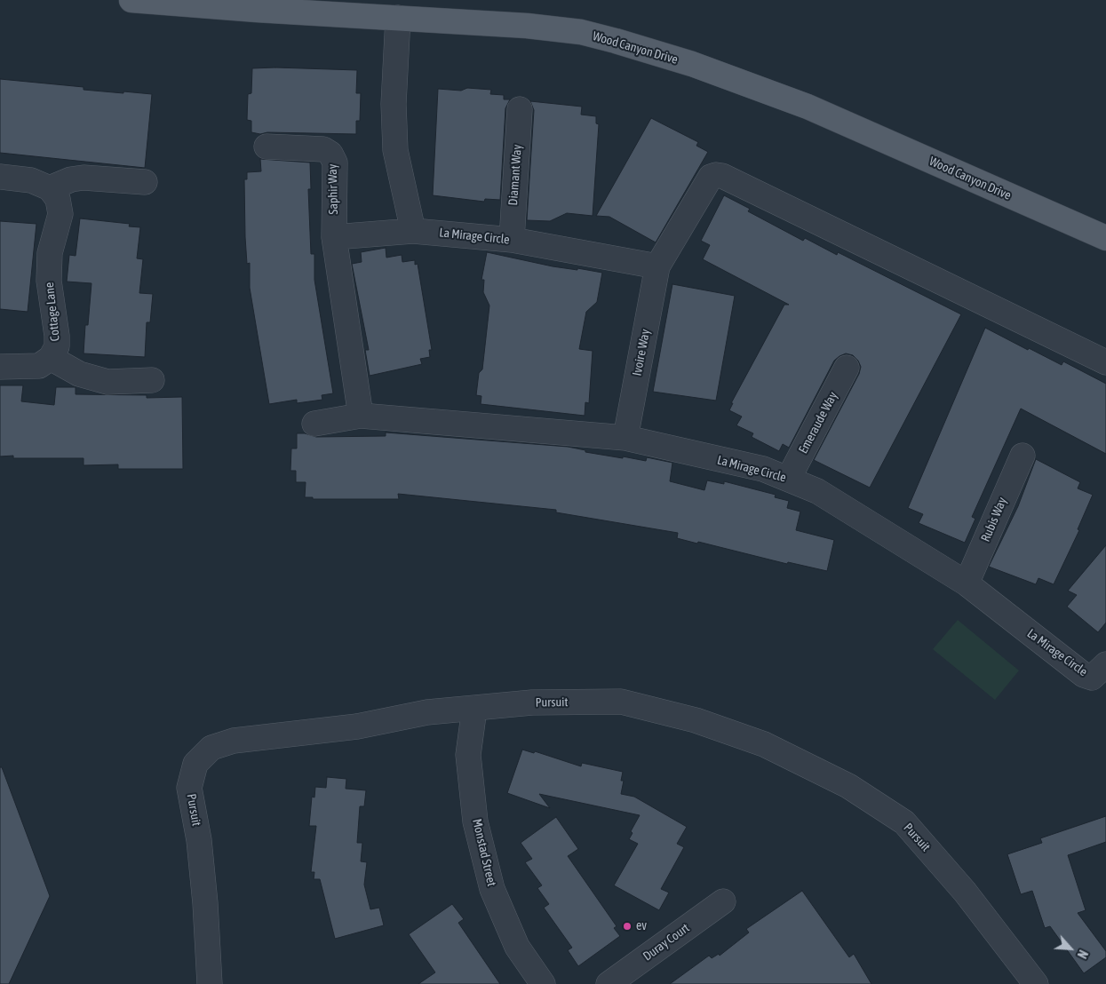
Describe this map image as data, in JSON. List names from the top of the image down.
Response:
{
  "streets": {
    "main road": ["Wood Canyon Drive"],
    "street": [
      "Diamant Way",
      "Saphir Way",
      "La Mirage Circle",
      "Cottage Lane",
      "Ivoire Way",
      "Emeraude Way",
      "Rubis Way",
      "Pursuit",
      "Monstad Street",
      "Duray Court"
    ]
  },
  "crossings": [
    ["Diamant Way", "La Mirage Circle"],
    ["Saphir Way", "La Mirage Circle"],
    ["La Mirage Circle", "Ivoire Way"],
    ["La Mirage Circle", "Emeraude Way"],
    ["La Mirage Circle", "Rubis Way"],
    ["Pursuit", "Monstad Street"]
  ],
  "places": ["ev"],
  "north": "bottom right"
}
